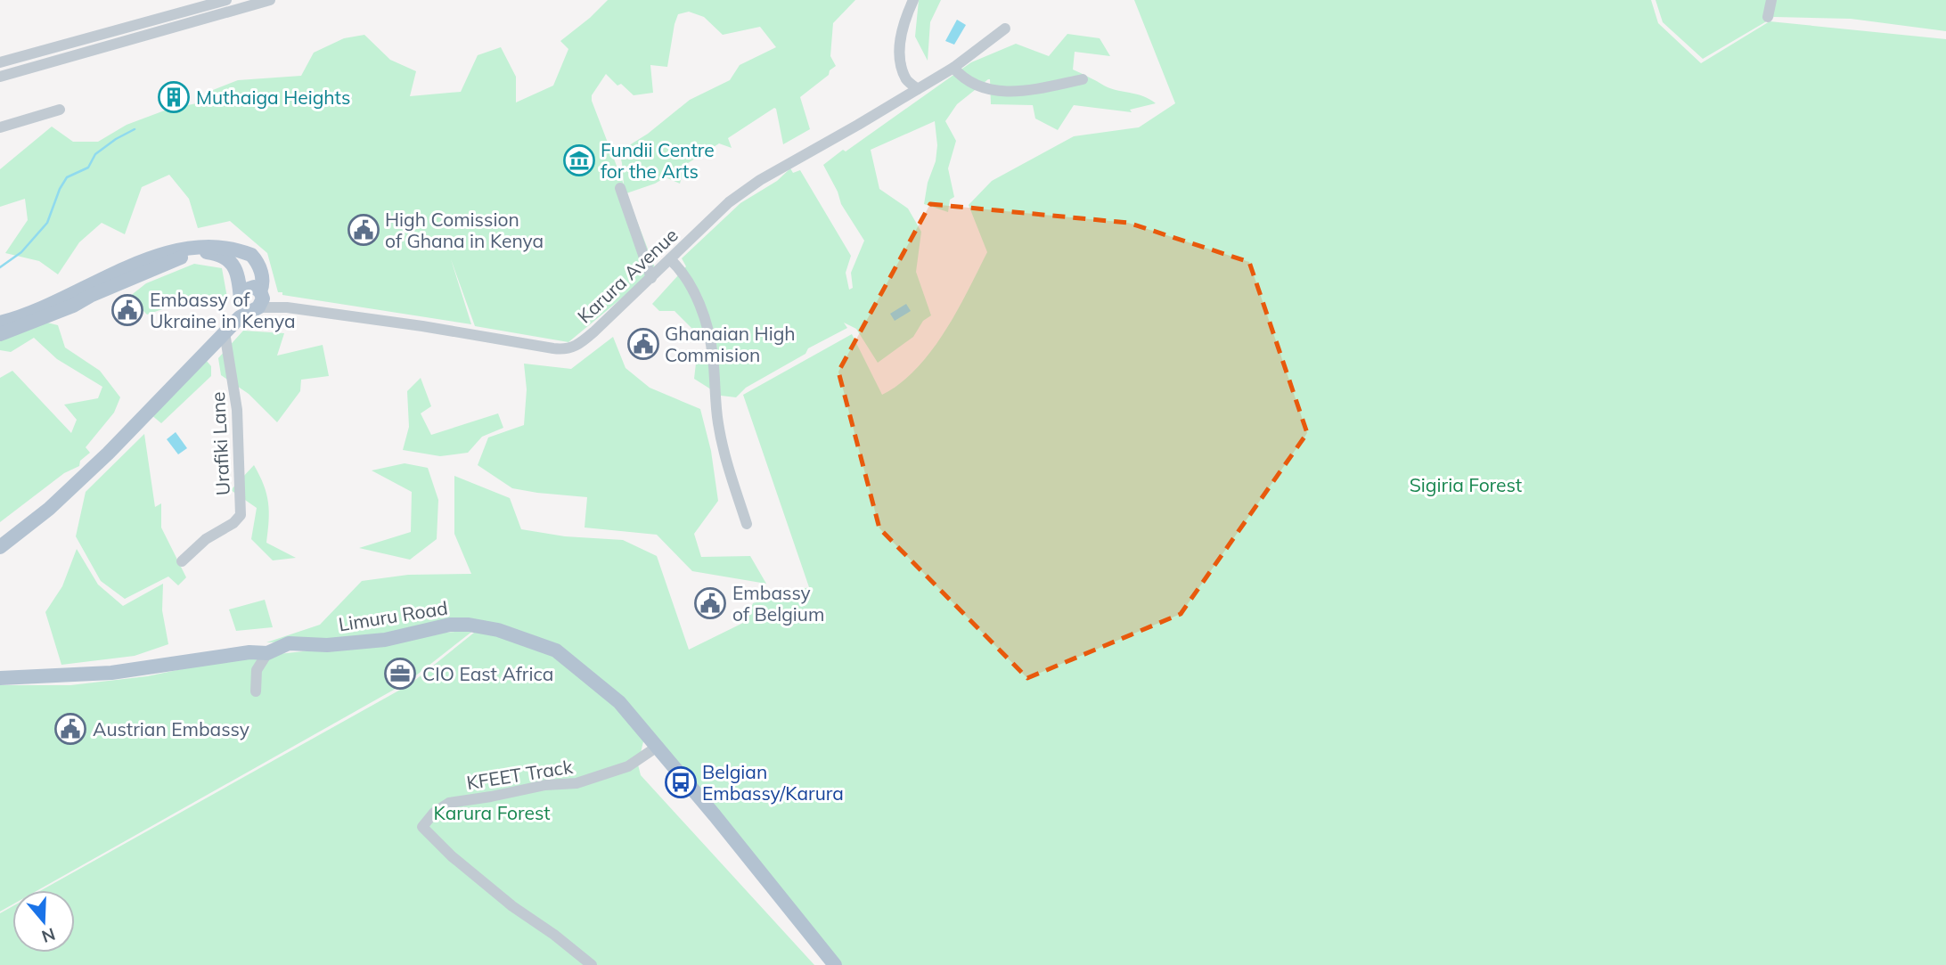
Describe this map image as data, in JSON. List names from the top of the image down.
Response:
{
  "streets": {
    "main road": ["Limuru Road"],
    "street": ["Karura Avenue", "Urafiki Lane", "KFEET Track"]
  },
  "crossings": [
    ["Limuru Road", "KFEET Track"]
  ],
  "parks": ["Sigiria Forest", "Karura Forest"],
  "places": {
    "building": ["Muthaiga Heights"],
    "museum": ["Fundii Centre for the Arts"],
    "public building": [
      "High Comission of Ghana in Kenya",
      "Embassy of Ukraine in Kenya",
      "Ghanaian High Commision",
      "Embassy of Belgium",
      "Austrian Embassy"
    ],
    "office": ["CIO East Africa"],
    "bus stop": ["Belgian Embassy/Karura"]
  },
  "north": "bottom"
}
